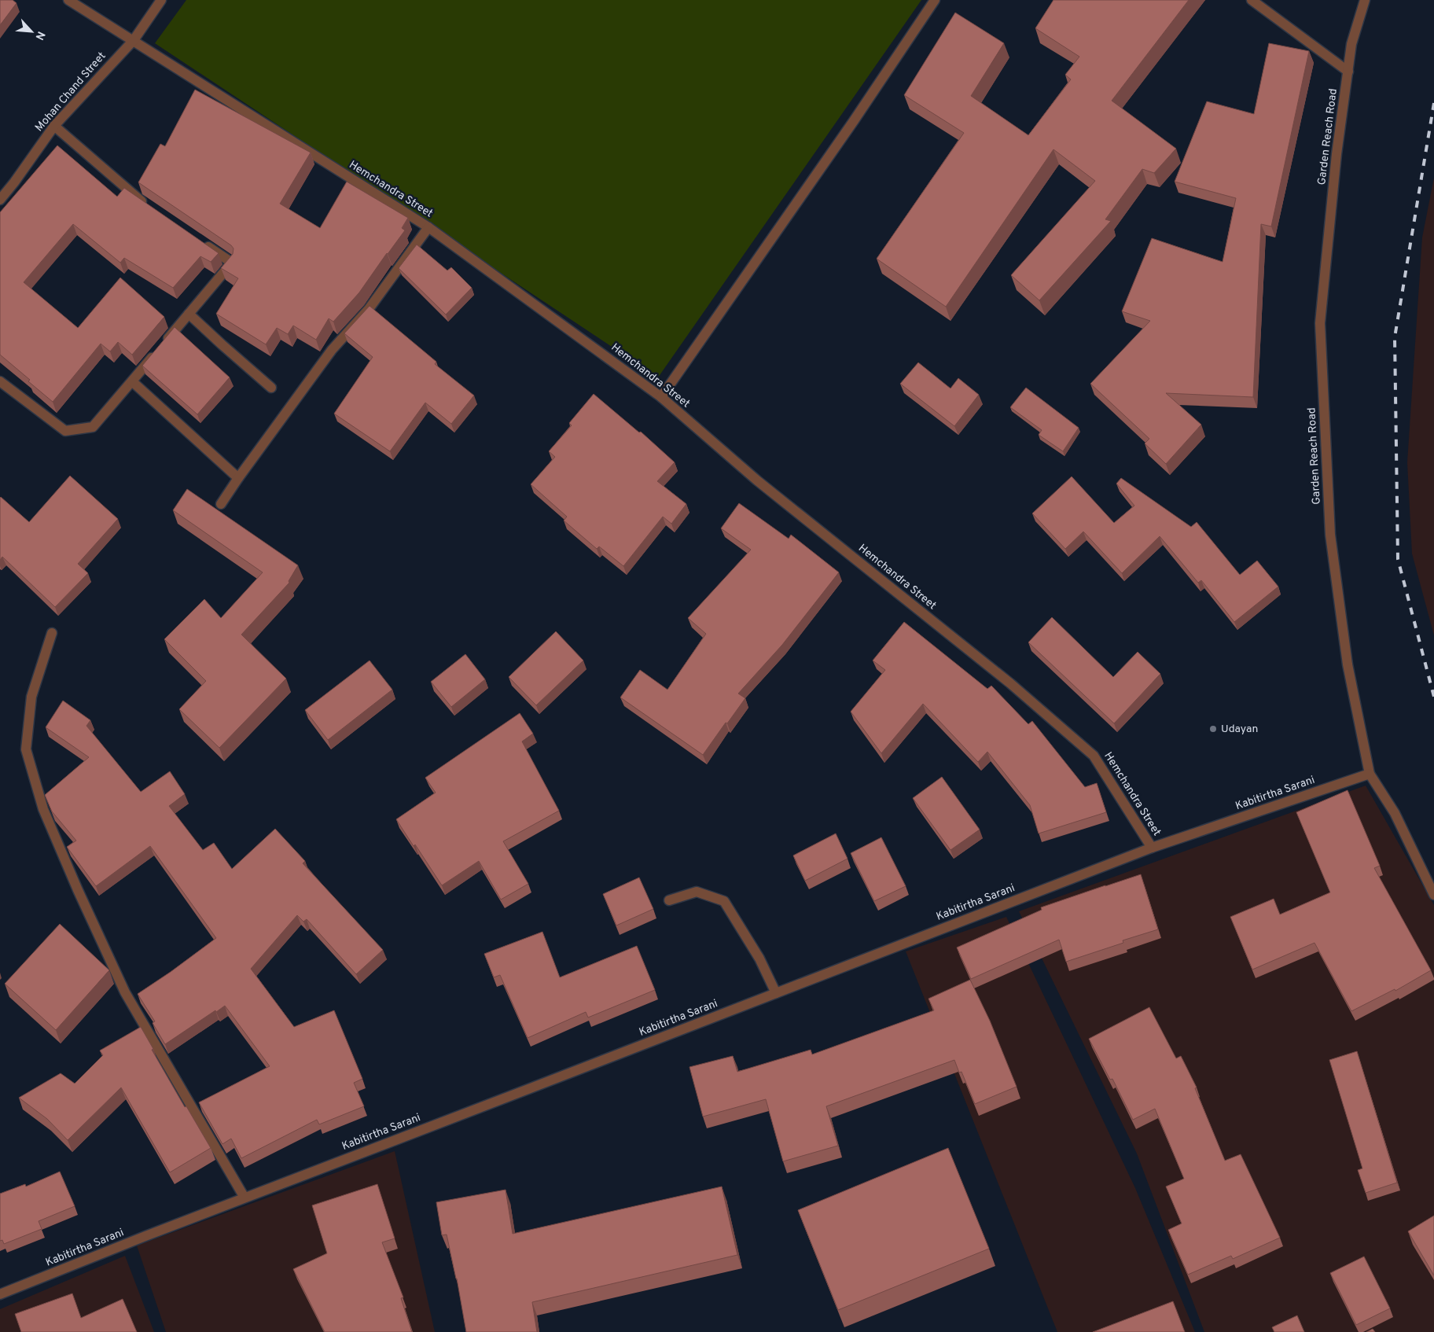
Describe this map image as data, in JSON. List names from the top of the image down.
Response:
{
  "streets": {
    "street": [
      "Mohan Chand Street",
      "Garden Reach Road",
      "Hemchandra Street",
      "Kabitirtha Sarani"
    ]
  },
  "crossings": [
    ["Mohan Chand Street", "Hemchandra Street"],
    ["Garden Reach Road", "Kabitirtha Sarani"],
    ["Hemchandra Street", "Kabitirtha Sarani"]
  ],
  "places": ["Udayan"],
  "north": "bottom right"
}
